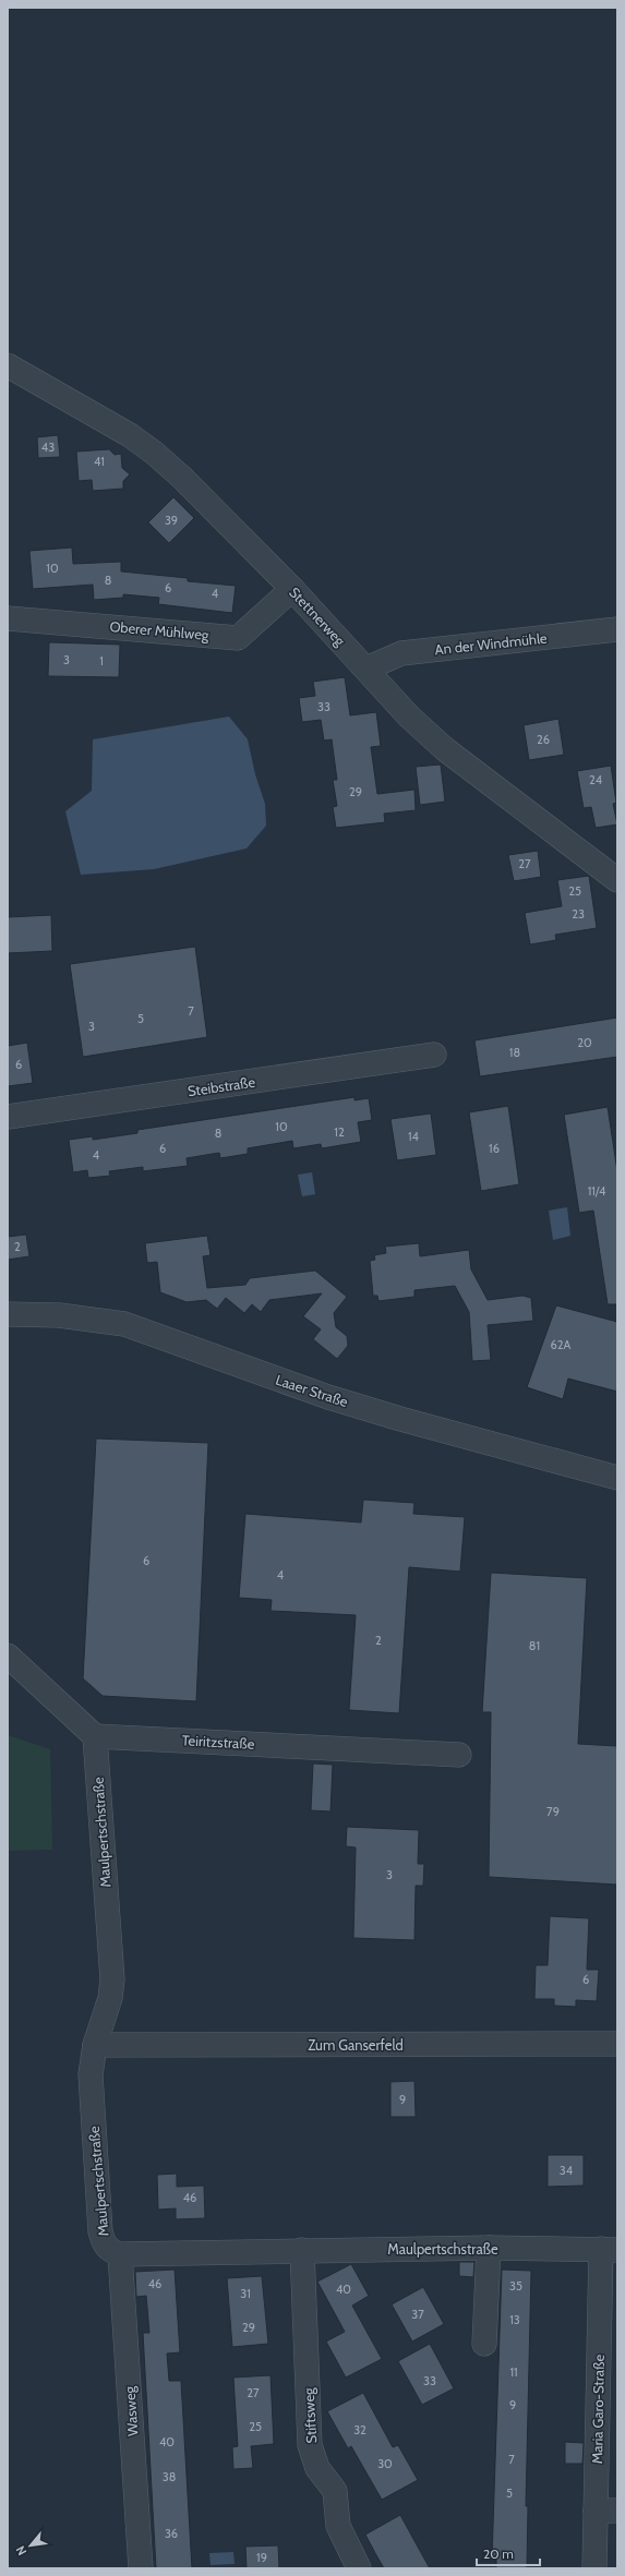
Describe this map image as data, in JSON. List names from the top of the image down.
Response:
{
  "streets": {
    "street": [
      "Stettnerweg",
      "Oberer Mühlweg",
      "An der Windmühle",
      "Steibstraße",
      "Laaer Straße",
      "Teiritzstraße",
      "Maulpertschstraße",
      "Zum Ganserfeld",
      "Maria Garo-Straße",
      "Wasweg",
      "Stiftsweg"
    ]
  },
  "crossings": [
    ["Stettnerweg", "Oberer Mühlweg"],
    ["Stettnerweg", "An der Windmühle"],
    ["Teiritzstraße", "Maulpertschstraße"],
    ["Maulpertschstraße", "Zum Ganserfeld"],
    ["Maulpertschstraße", "Maria Garo-Straße"],
    ["Maulpertschstraße", "Wasweg"],
    ["Maulpertschstraße", "Stiftsweg"]
  ],
  "house_numbers": [
    "43",
    "41",
    "39",
    "10",
    "8",
    "6",
    "4",
    "3",
    "1",
    "33",
    "26",
    "24",
    "29",
    "27",
    "25",
    "23",
    "7",
    "5",
    "3",
    "20",
    "18",
    "6",
    "10",
    "12",
    "8",
    "14",
    "6",
    "16",
    "4",
    "11/4",
    "2",
    "62A",
    "6",
    "4",
    "2",
    "81",
    "79",
    "3",
    "6",
    "9",
    "34",
    "46",
    "46",
    "35",
    "40",
    "31",
    "37",
    "13",
    "29",
    "11",
    "33",
    "27",
    "9",
    "25",
    "32",
    "40",
    "7",
    "30",
    "38",
    "5",
    "36",
    "19"
  ],
  "scale_bar": "20 m",
  "north": "bottom left"
}
